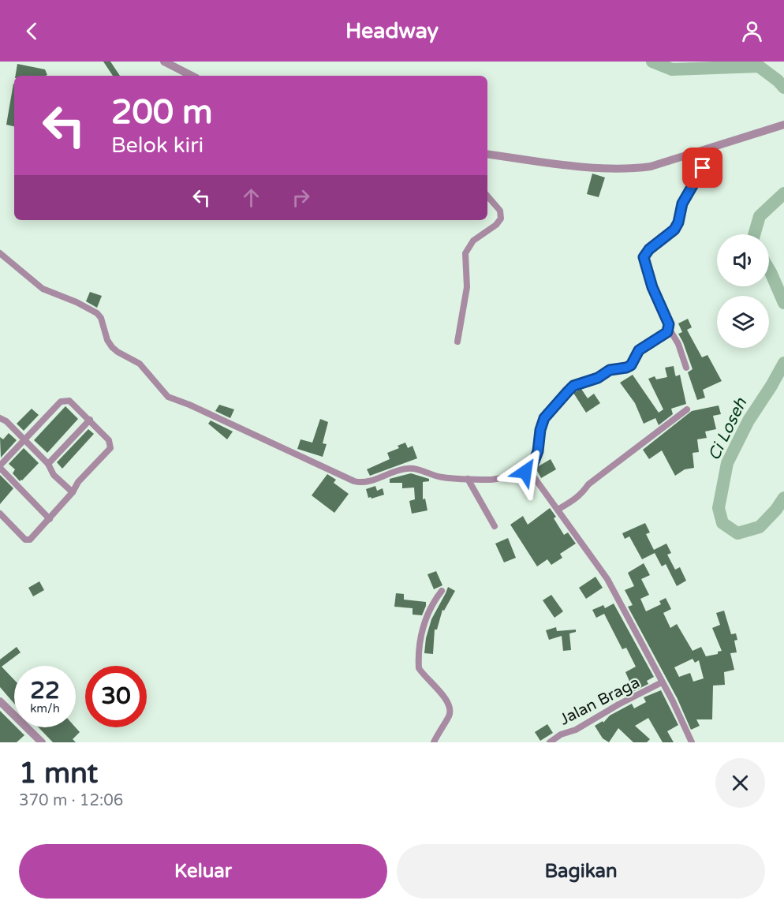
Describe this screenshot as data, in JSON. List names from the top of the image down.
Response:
{
  "streets": {
    "street": ["Jalan Braga"]
  },
  "water": ["Ci Loseh"],
  "page": {
    "header": "Headway",
    "turn": ["200 m", "Belok kiri"],
    "speed": "22 km/h",
    "limit": "30",
    "heading": ["1 mnt", "370 m · 12:06"],
    "buttons": ["Keluar", "Bagikan"]
  }
}
